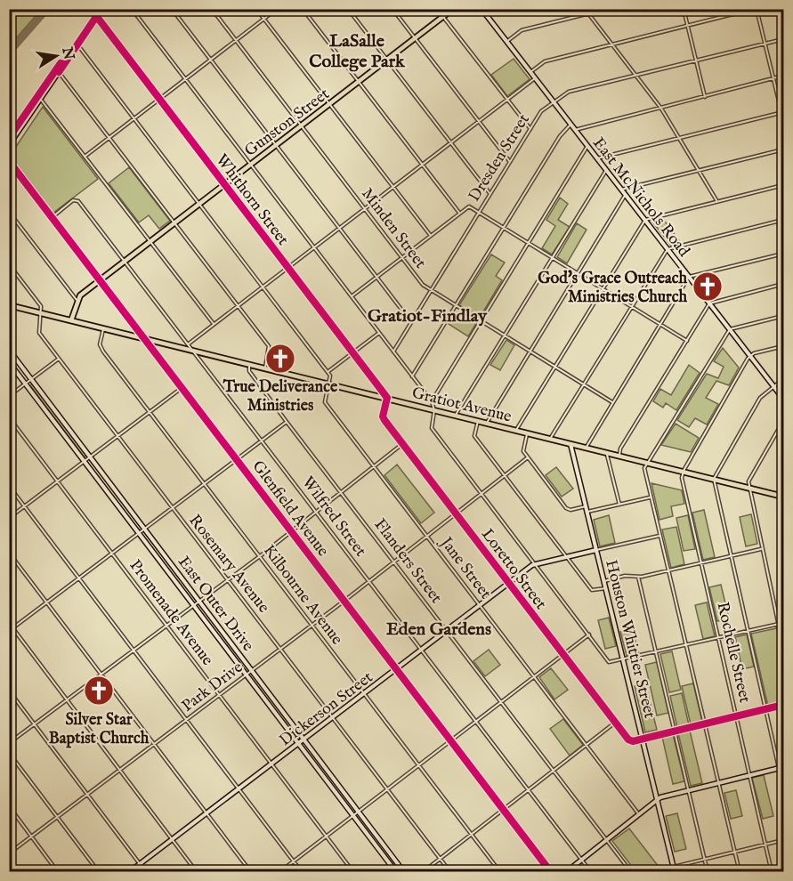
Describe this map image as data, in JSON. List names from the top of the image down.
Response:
{
  "streets": {
    "main road": ["Gunston Street", "Gratiot Avenue"],
    "street": [
      "Dresden Street",
      "East McNichols Road",
      "Whithorn Street",
      "Minden Street",
      "Glenfield Avenue",
      "Wilfred Street",
      "Flanders Street",
      "Rosemary Avenue",
      "Jane Street",
      "Loretto Street",
      "Kilbourne Avenue",
      "East Outer Drive",
      "Promenade Avenue",
      "Houston Whittier Street",
      "Rochelle Street",
      "Park Drive",
      "Dickerson Street"
    ]
  },
  "crossings": [
    ["Gunston Street", "Whithorn Street"],
    ["Gunston Street", "Minden Street"],
    ["Gunston Street", "Glenfield Avenue"],
    ["Gunston Street", "Wilfred Street"],
    ["Dresden Street", "East McNichols Road"],
    ["Dresden Street", "Minden Street"],
    ["Whithorn Street", "Gratiot Avenue"],
    ["Whithorn Street", "Loretto Street"],
    ["Gratiot Avenue", "Glenfield Avenue"],
    ["Gratiot Avenue", "Wilfred Street"],
    ["Gratiot Avenue", "Flanders Street"],
    ["Gratiot Avenue", "Rosemary Avenue"],
    ["Gratiot Avenue", "Jane Street"],
    ["Gratiot Avenue", "Loretto Street"],
    ["Gratiot Avenue", "Kilbourne Avenue"],
    ["Gratiot Avenue", "Houston Whittier Street"],
    ["Gratiot Avenue", "Rochelle Street"],
    ["Glenfield Avenue", "Wilfred Street"],
    ["Glenfield Avenue", "Park Drive"],
    ["Glenfield Avenue", "Dickerson Street"],
    ["Wilfred Street", "Park Drive"],
    ["Wilfred Street", "Dickerson Street"],
    ["Flanders Street", "Park Drive"],
    ["Flanders Street", "Dickerson Street"],
    ["Rosemary Avenue", "Park Drive"],
    ["Rosemary Avenue", "Dickerson Street"],
    ["Jane Street", "Park Drive"],
    ["Jane Street", "Dickerson Street"],
    ["Loretto Street", "Houston Whittier Street"],
    ["Loretto Street", "Park Drive"],
    ["Loretto Street", "Dickerson Street"],
    ["Kilbourne Avenue", "Park Drive"],
    ["Kilbourne Avenue", "Dickerson Street"],
    ["East Outer Drive", "Park Drive"],
    ["East Outer Drive", "Dickerson Street"],
    ["Promenade Avenue", "Park Drive"],
    ["Promenade Avenue", "Dickerson Street"],
    ["Houston Whittier Street", "Dickerson Street"]
  ],
  "districts": ["LaSalle College Park", "Gratiot-Findlay", "Eden Gardens"],
  "places": {
    "church": ["God's Grace Outreach Ministries Church", "True Deliverance Ministries", "Silver Star Baptist Church"]
  },
  "north": "right"
}
